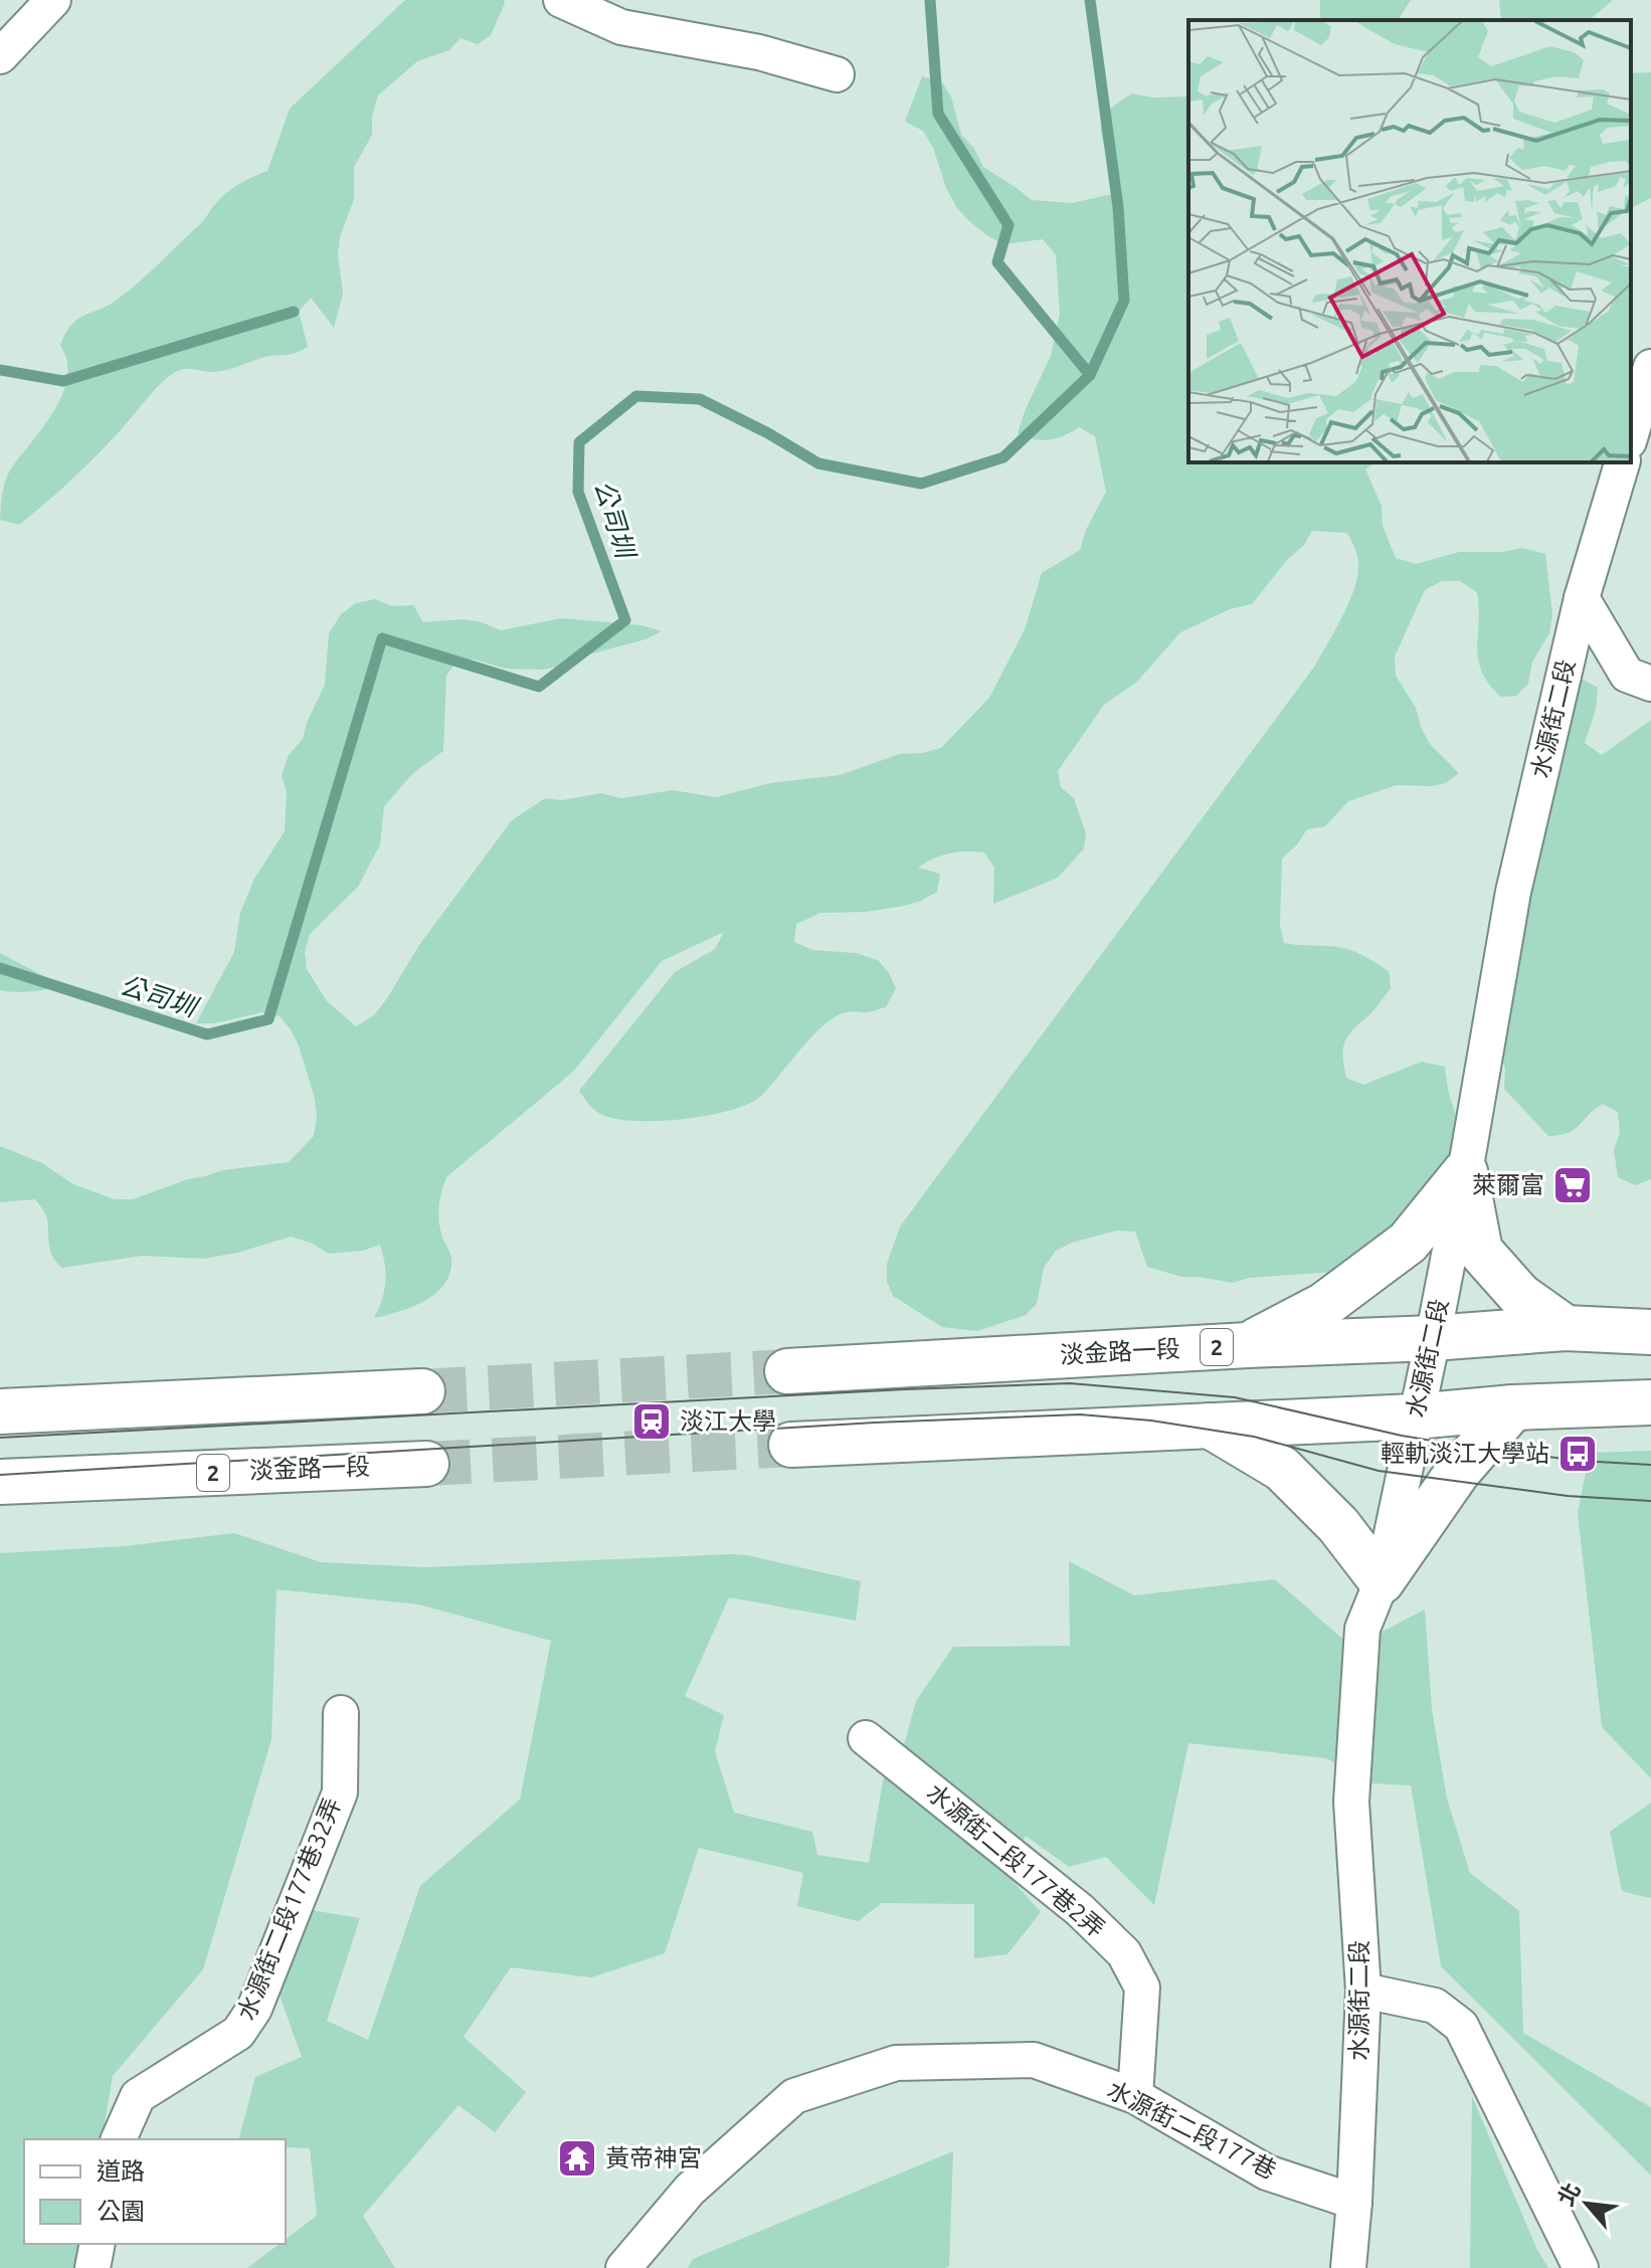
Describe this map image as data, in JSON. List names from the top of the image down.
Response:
{
  "streets": {
    "main road": ["2", "淡金路一段"],
    "street": [
      "水源街二段",
      "水源街二段177巷2弄",
      "水源街二段177巷32弄",
      "水源街二段177巷"
    ]
  },
  "crossings": [
    ["水源街二段", "淡金路一段"],
    ["水源街二段", "水源街二段177巷"],
    ["水源街二段177巷2弄", "水源街二段177巷"]
  ],
  "water": ["公司圳"],
  "places": {
    "supermarket": ["萊爾富"],
    "station": ["淡江大學"],
    "bus stop": ["輕軌淡江大學站"],
    "temple": ["黃帝神宮"]
  },
  "legend": ["道路", "公園"],
  "north": "top left"
}
